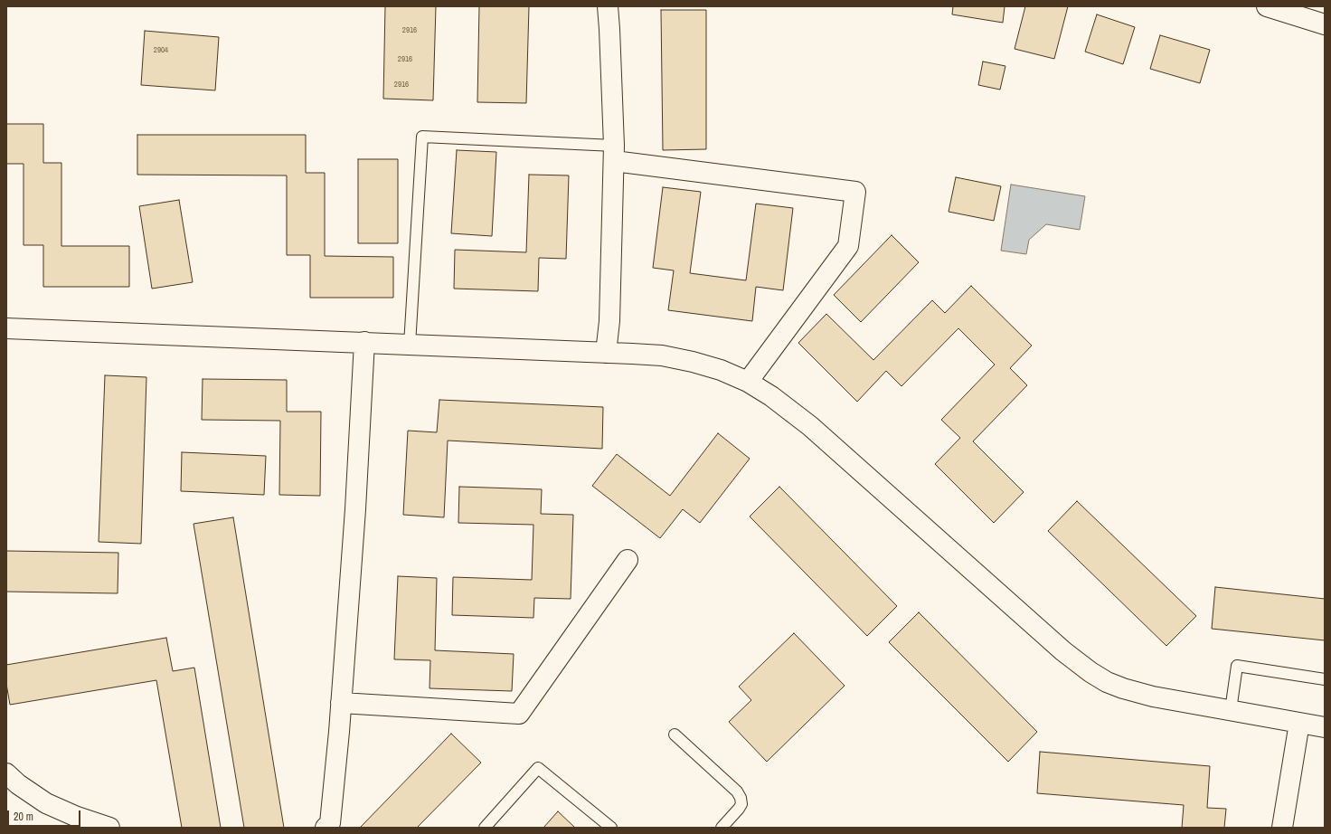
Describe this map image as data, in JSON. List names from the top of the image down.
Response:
{
  "house_numbers": [
    "2916",
    "2904",
    "2916",
    "2916"
  ],
  "scale_bar": "20 m"
}
